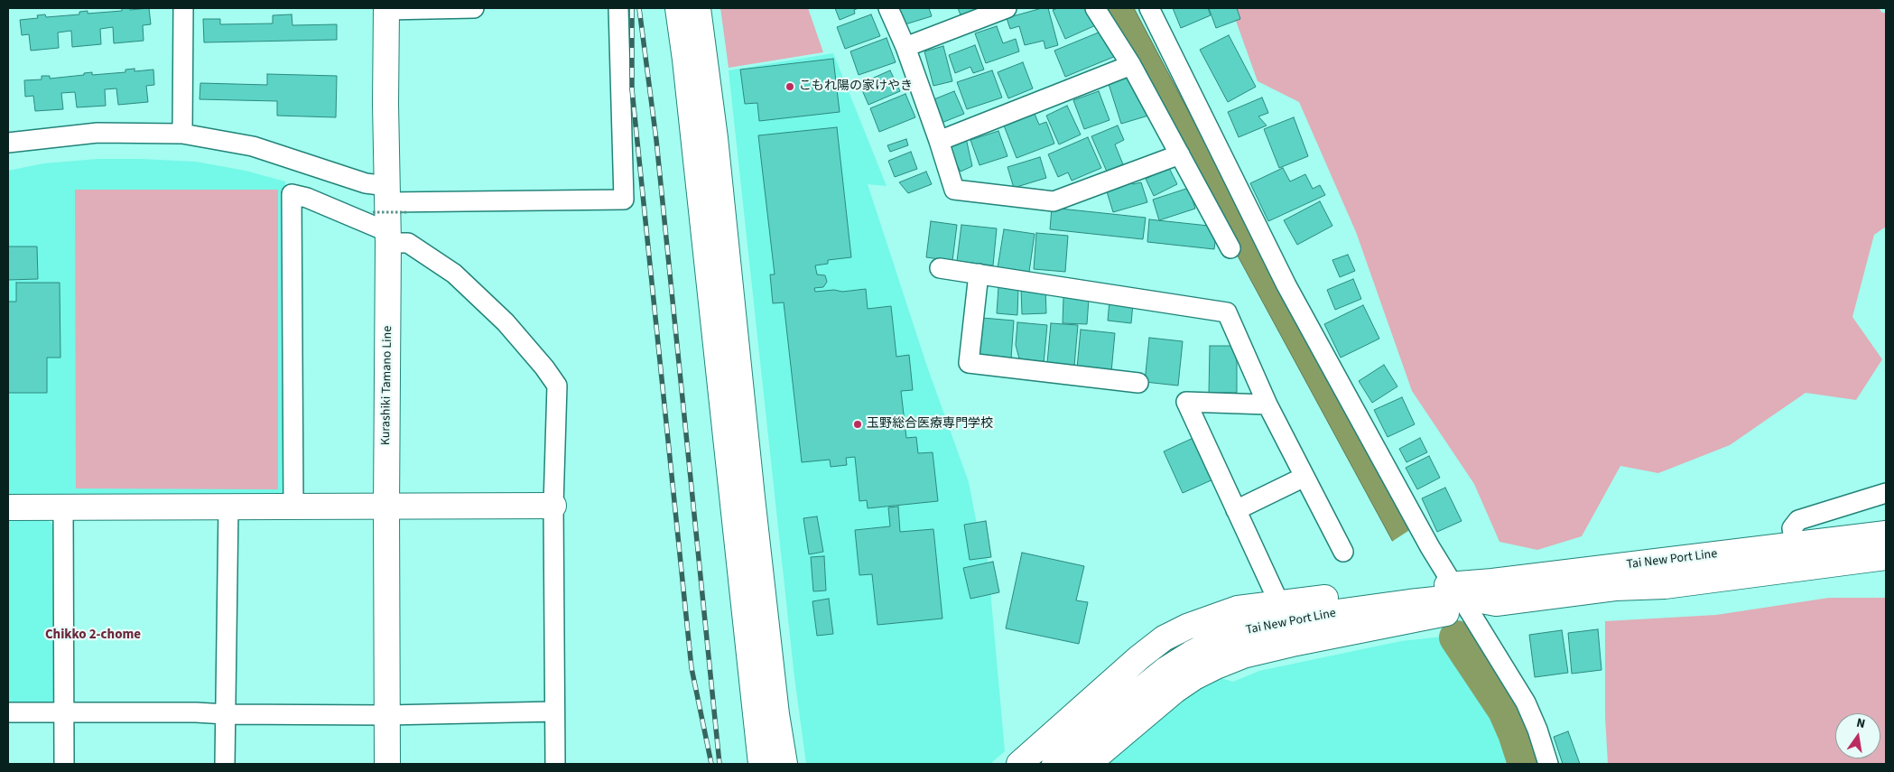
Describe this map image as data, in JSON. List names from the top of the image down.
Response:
{
  "streets": {
    "main road": ["Kurashiki Tamano Line", "Tai New Port Line"]
  },
  "districts": ["Chikko 2-chome"],
  "places": ["こもれ陽の家けやき", "玉野総合医療専門学校"],
  "north": "top"
}
